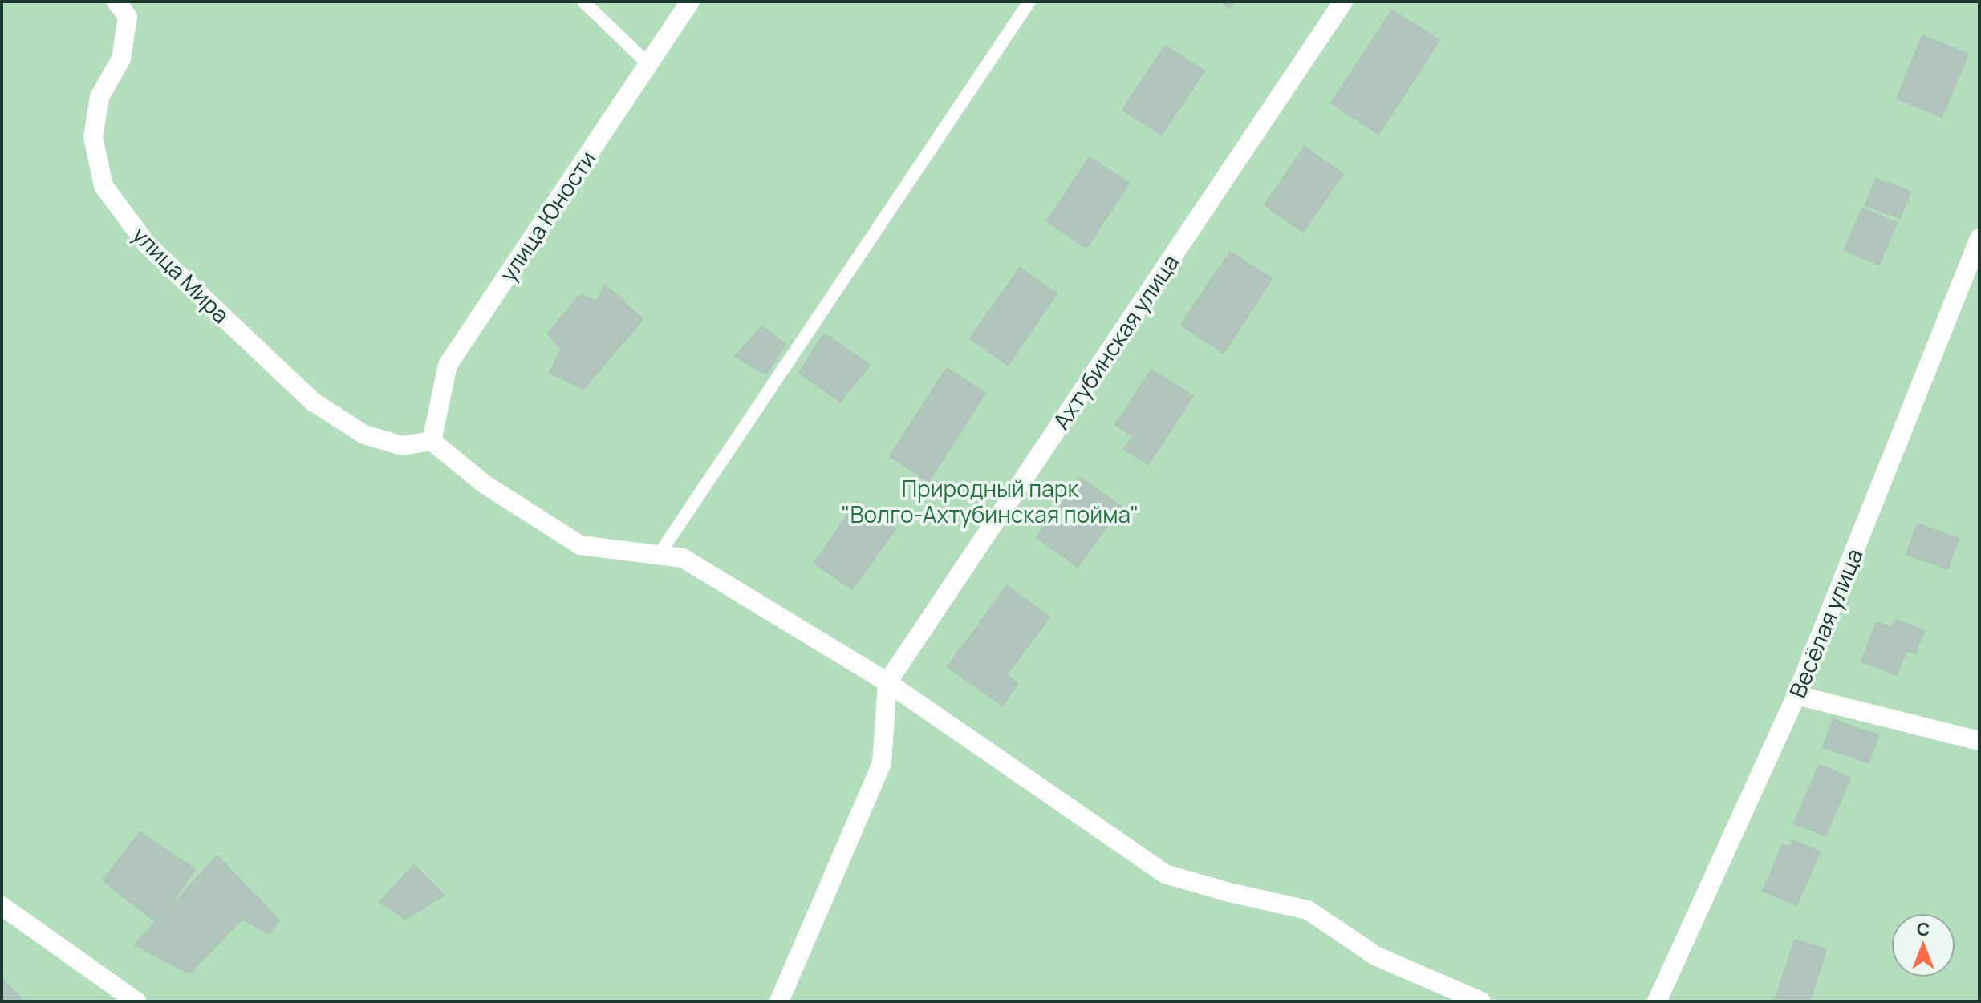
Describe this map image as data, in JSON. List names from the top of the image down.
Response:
{
  "streets": {
    "street": [
      "улица Юности",
      "улица Мира",
      "Ахтубинская улица",
      "Весёлая улица"
    ]
  },
  "crossings": [
    ["улица Юности", "улица Мира"]
  ],
  "parks": ["Природный парк \"Волго-Ахтубинская пойма\""],
  "north": "top"
}
